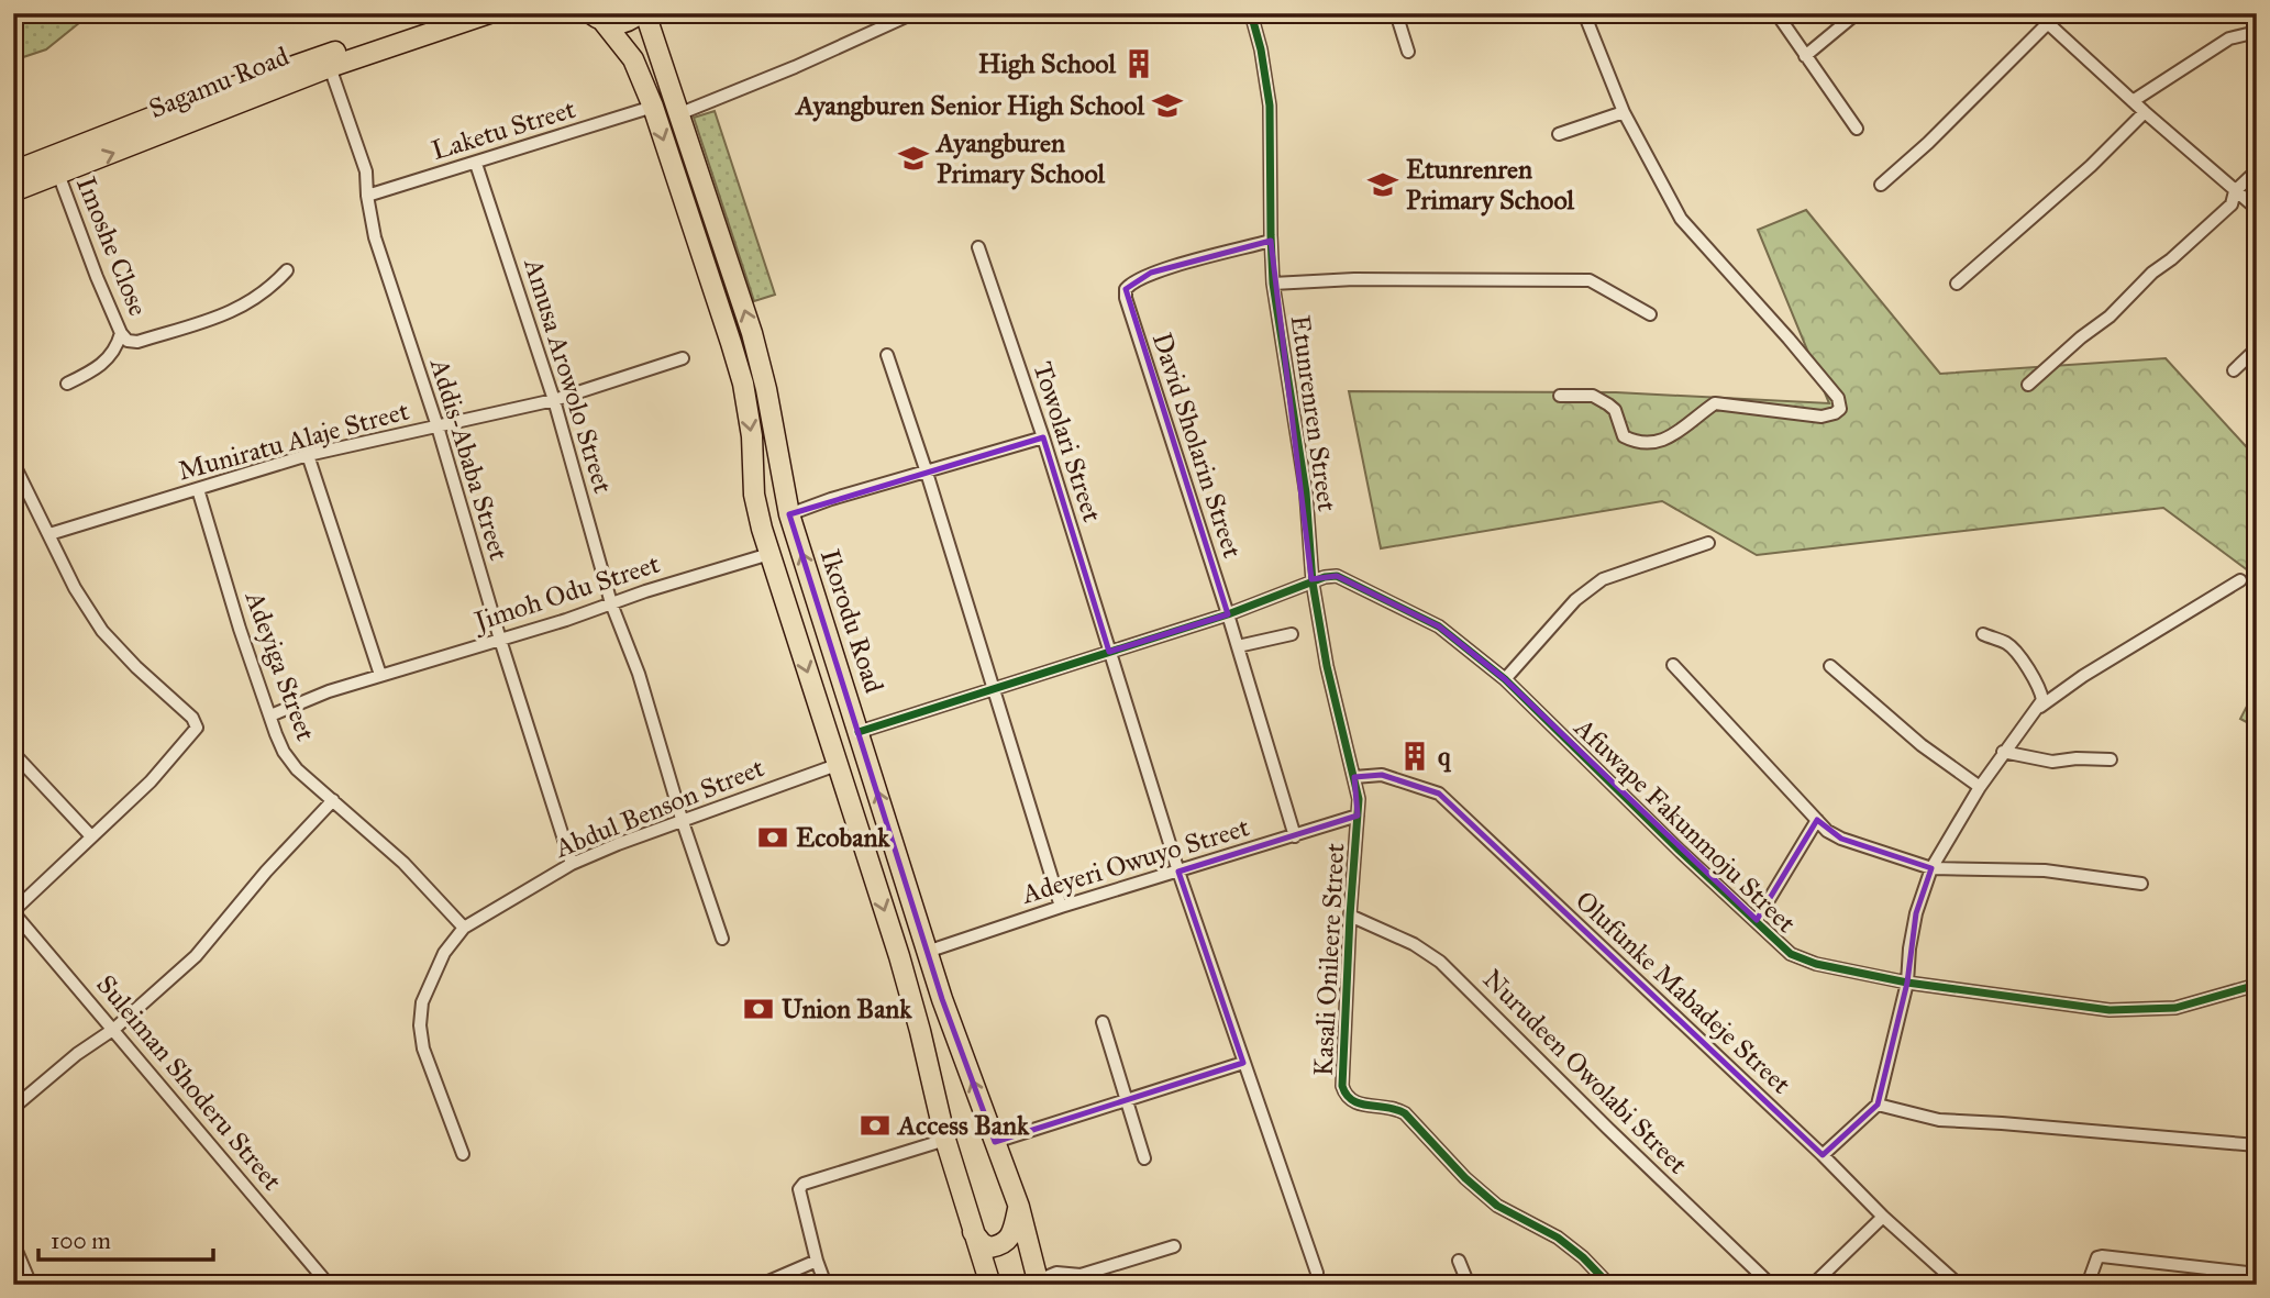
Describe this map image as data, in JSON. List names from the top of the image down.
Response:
{
  "streets": {
    "highway": ["Sagamu Road", "Ikorodu Road"],
    "street": [
      "Laketu Street",
      "Imoshe Close",
      "Amusa Arowolo Street",
      "Etunrenren Street",
      "Muniratu Alaje Street",
      "Towolari Street",
      "David Sholarin Street",
      "Addis-Ababa Street",
      "Jimoh Odu Street",
      "Adeyiga Street",
      "Abdul Benson Street",
      "Afuwape Fakunmoju Street",
      "Adeyeri Owuyo Street",
      "Kasali Onileere Street",
      "Olufunke Mabadeje Street",
      "Nurudeen Owolabi Street",
      "Suleiman Shoderu Street"
    ]
  },
  "crossings": [
    ["Sagamu Road", "Imoshe Close"],
    ["Sagamu Road", "Addis-Ababa Street"],
    ["Laketu Street", "Amusa Arowolo Street"],
    ["Laketu Street", "Addis-Ababa Street"],
    ["Amusa Arowolo Street", "Muniratu Alaje Street"],
    ["Amusa Arowolo Street", "Jimoh Odu Street"],
    ["Amusa Arowolo Street", "Abdul Benson Street"],
    ["Etunrenren Street", "David Sholarin Street"],
    ["Etunrenren Street", "Afuwape Fakunmoju Street"],
    ["Etunrenren Street", "Adeyeri Owuyo Street"],
    ["Etunrenren Street", "Kasali Onileere Street"],
    ["Etunrenren Street", "Olufunke Mabadeje Street"],
    ["Muniratu Alaje Street", "Addis-Ababa Street"],
    ["Muniratu Alaje Street", "Adeyiga Street"],
    ["Towolari Street", "Afuwape Fakunmoju Street"],
    ["Towolari Street", "Adeyeri Owuyo Street"],
    ["David Sholarin Street", "Afuwape Fakunmoju Street"],
    ["David Sholarin Street", "Adeyeri Owuyo Street"],
    ["Addis-Ababa Street", "Jimoh Odu Street"],
    ["Addis-Ababa Street", "Abdul Benson Street"],
    ["Jimoh Odu Street", "Adeyiga Street"],
    ["Ikorodu Road", "Afuwape Fakunmoju Street"],
    ["Ikorodu Road", "Adeyeri Owuyo Street"],
    ["Adeyiga Street", "Abdul Benson Street"],
    ["Adeyeri Owuyo Street", "Kasali Onileere Street"],
    ["Kasali Onileere Street", "Nurudeen Owolabi Street"]
  ],
  "places": {
    "building": ["High School", "q"],
    "school or university": ["Ayangburen Senior High School", "Ayangburen Primary School", "Etunrenren Primary School"],
    "bank": ["Ecobank", "Union Bank", "Access Bank"]
  },
  "scale_bar": "100 m"
}
